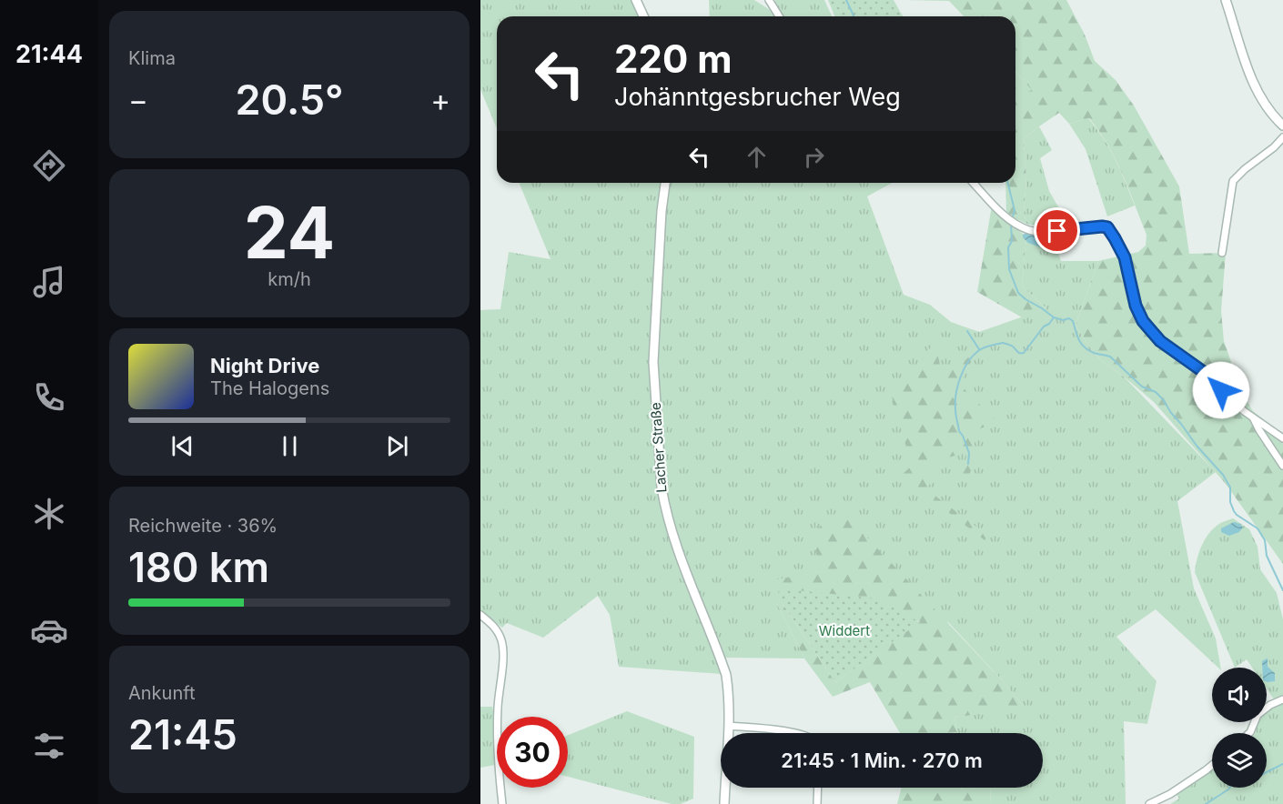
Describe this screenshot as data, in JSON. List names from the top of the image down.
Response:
{
  "streets": {
    "street": ["Lacher Straße"]
  },
  "parks": ["Widdert"],
  "page": {
    "tabs": "21:44",
    "tile": [
      "Klima",
      ["24", "km/h"],
      ["Reichweite · 36%", "180 km"],
      ["Ankunft", "21:45"]
    ],
    "turn": ["220 m", "Johänntgesbrucher Weg"],
    "heat": ["−", "20.5°", "+"],
    "song": ["Night Drive", "The Halogens"],
    "limit": "30",
    "trip": "21:45 · 1 Min. · 270 m"
  }
}
